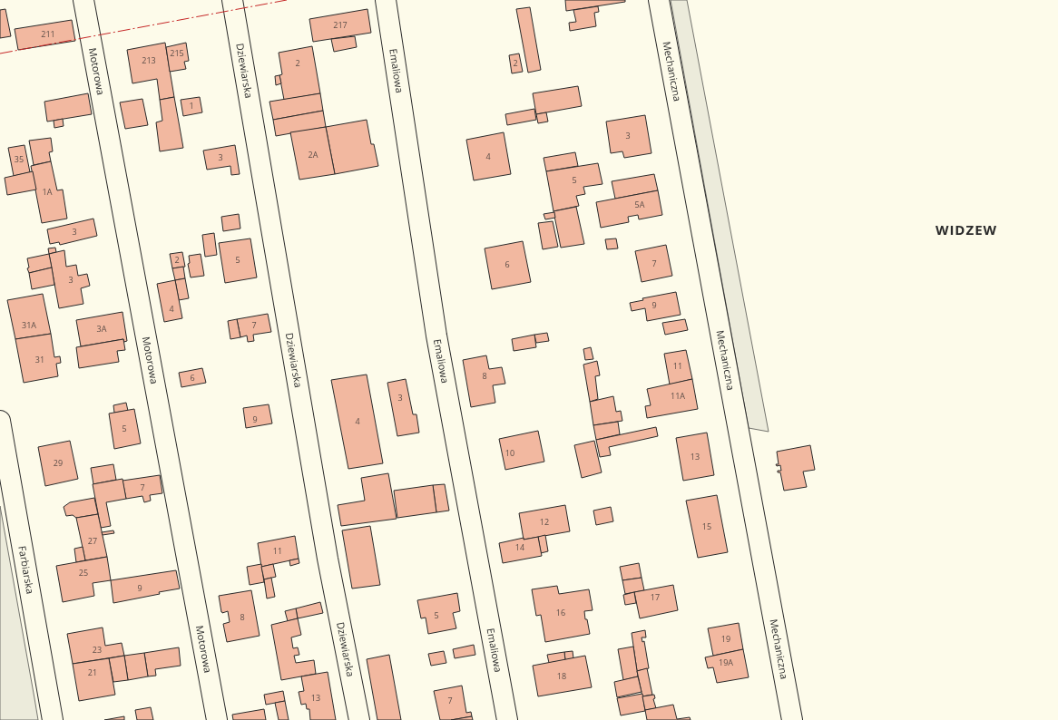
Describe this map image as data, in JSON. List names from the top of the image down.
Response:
{
  "streets": {
    "street": [
      "Motorowa",
      "Dziewiarska",
      "Emaliowa",
      "Mechaniczna",
      "Farbiarska"
    ]
  },
  "districts": ["WIDZEW"],
  "house_numbers": [
    "217",
    "211",
    "215",
    "213",
    "2",
    "2",
    "1",
    "3",
    "2A",
    "4",
    "3",
    "35",
    "5",
    "1A",
    "5A",
    "3",
    "2",
    "5",
    "7",
    "6",
    "3",
    "9",
    "4",
    "31A",
    "7",
    "3A",
    "31",
    "11",
    "8",
    "6",
    "11A",
    "3",
    "9",
    "4",
    "5",
    "10",
    "13",
    "29",
    "7",
    "12",
    "15",
    "27",
    "14",
    "11",
    "25",
    "9",
    "17",
    "16",
    "5",
    "8",
    "19",
    "23",
    "19A",
    "21",
    "18",
    "13",
    "7"
  ]
}
